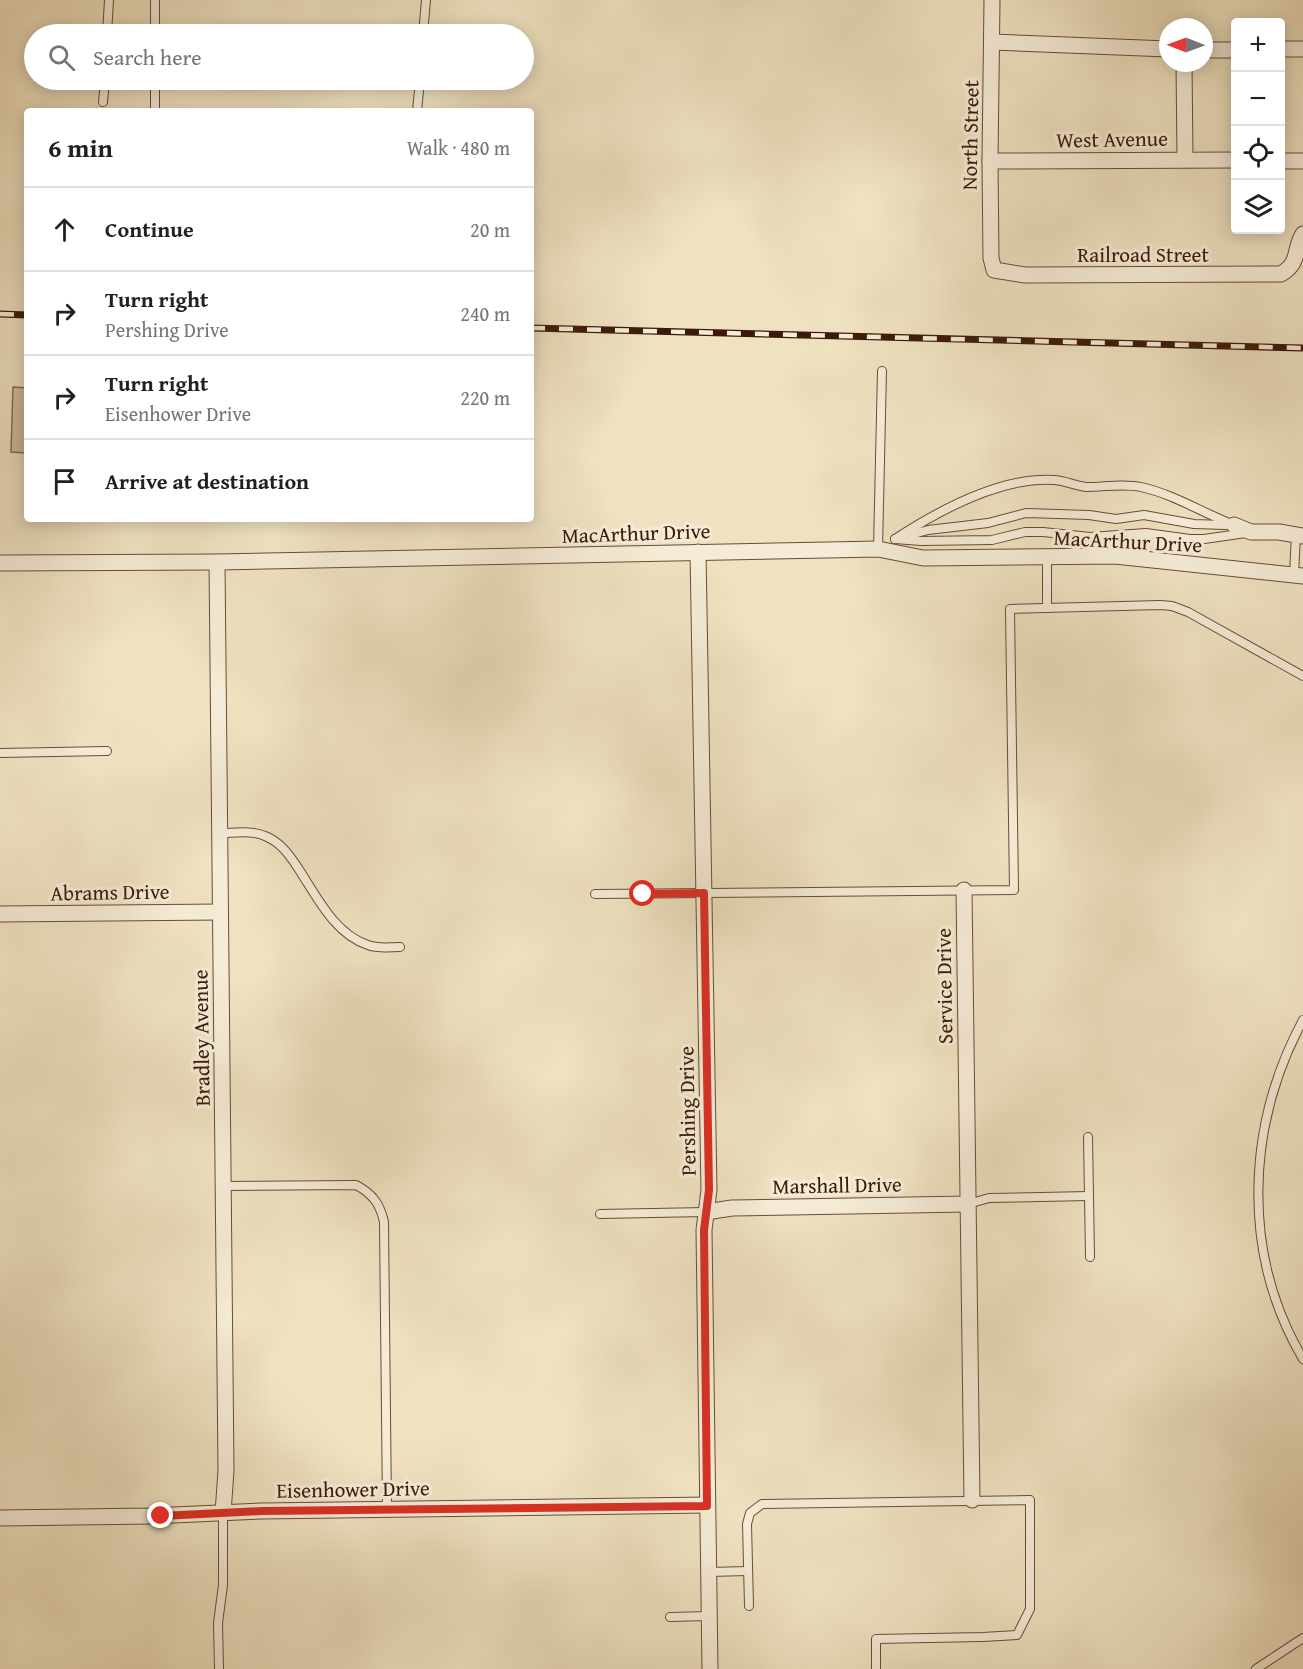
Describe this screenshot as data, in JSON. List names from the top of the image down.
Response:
{
  "streets": {
    "street": [
      "North Street",
      "West Avenue",
      "Railroad Street",
      "MacArthur Drive",
      "Abrams Drive",
      "Service Drive",
      "Bradley Avenue",
      "Pershing Drive",
      "Marshall Drive",
      "Eisenhower Drive"
    ]
  },
  "crossings": [
    ["North Street", "West Avenue"],
    ["North Street", "Railroad Street"],
    ["MacArthur Drive", "Bradley Avenue"],
    ["MacArthur Drive", "Pershing Drive"],
    ["Abrams Drive", "Bradley Avenue"],
    ["Service Drive", "Marshall Drive"],
    ["Bradley Avenue", "Eisenhower Drive"],
    ["Pershing Drive", "Marshall Drive"],
    ["Pershing Drive", "Eisenhower Drive"]
  ],
  "north": "left",
  "page": {
    "map_buttons": ["+", "−"],
    "search": "Search here",
    "heading": ["6 min", "Walk · 480 m"],
    "list": [
      ["Continue", "20 m"],
      ["Turn right", "Pershing Drive", "240 m"],
      ["Turn right", "Eisenhower Drive", "220 m"],
      "Arrive at destination"
    ]
  }
}
